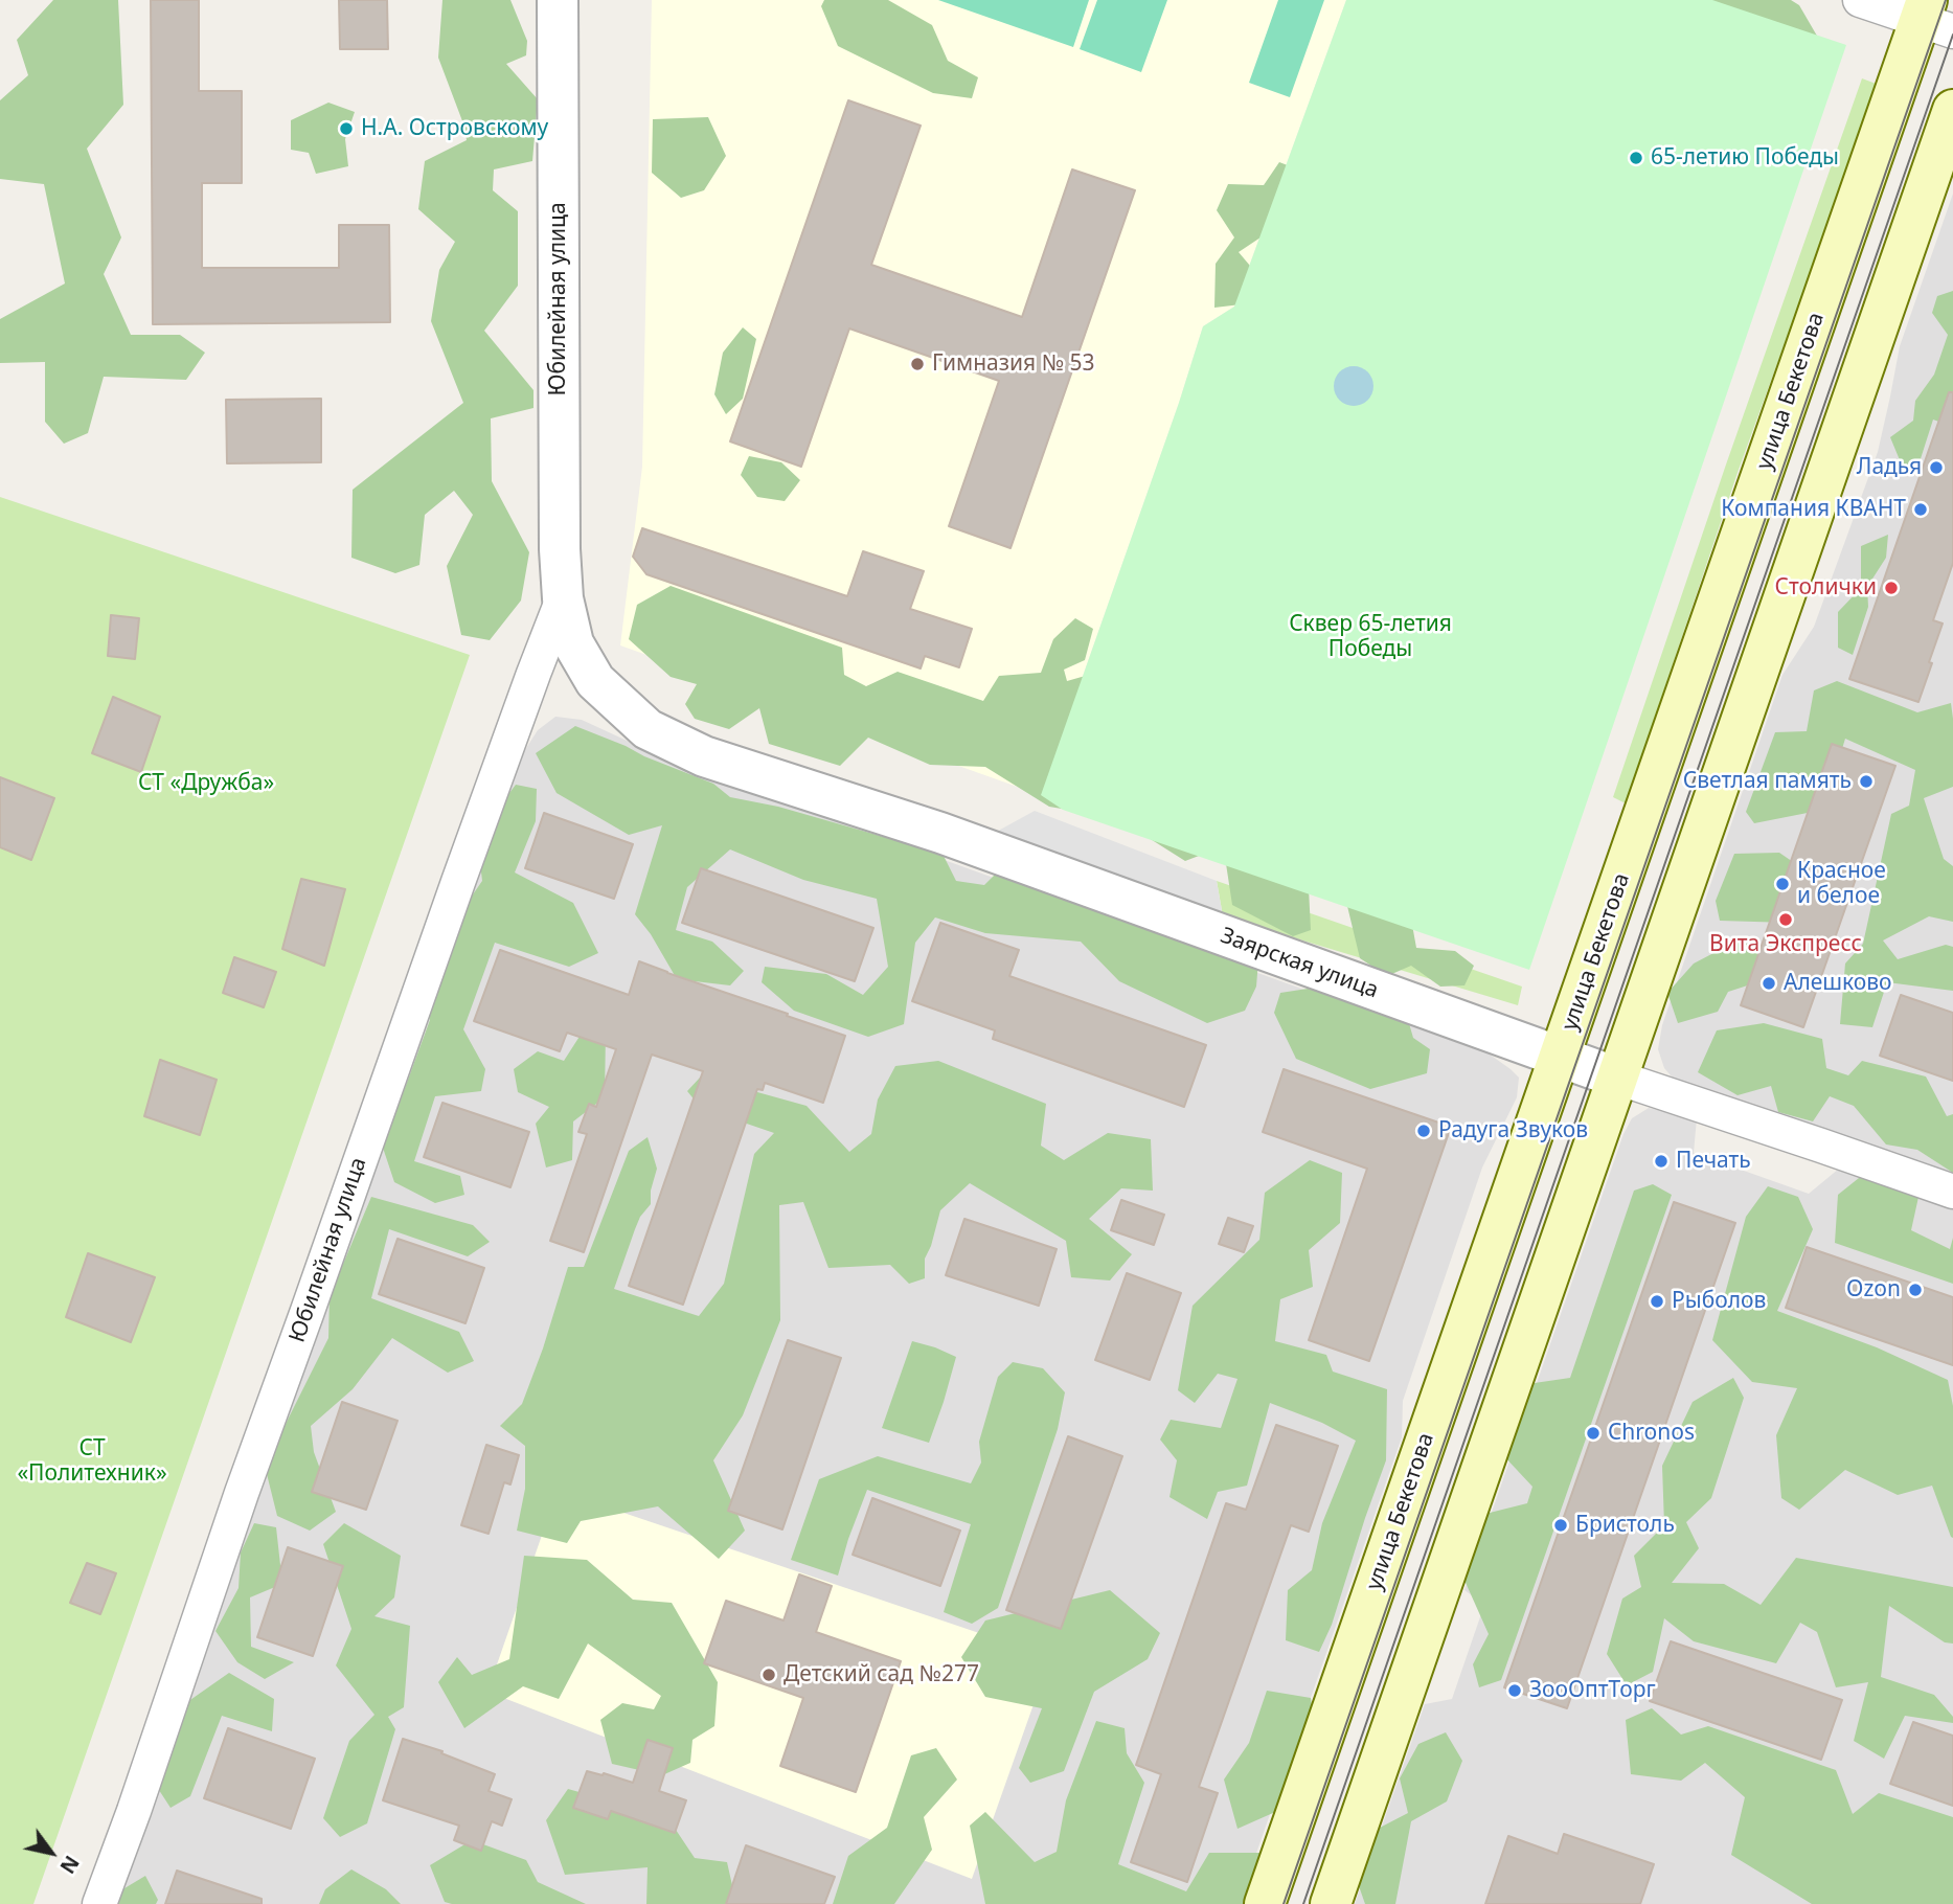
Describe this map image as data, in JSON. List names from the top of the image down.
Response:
{
  "streets": {
    "main road": ["улица Бекетова"],
    "street": ["Юбилейная улица", "Заярская улица"]
  },
  "crossings": [
    ["Юбилейная улица", "Заярская улица"],
    ["улица Бекетова", "Заярская улица"]
  ],
  "parks": ["Сквер 65-летия Победы", "СТ «Дружба»", "СТ «Политехник»"],
  "places": [
    "Н.А. Островскому",
    "65-летию Победы",
    "Гимназия № 53",
    "Ладья",
    "Компания КВАНТ",
    "Столички",
    "Светлая память",
    "Красное и белое",
    "Вита Экспресс",
    "Алешково",
    "Радуга Звуков",
    "Печать",
    "Ozon",
    "Рыболов",
    "Chronos",
    "Бристоль",
    "Детский сад №277",
    "ЗооОптТорг"
  ],
  "north": "bottom right"
}
